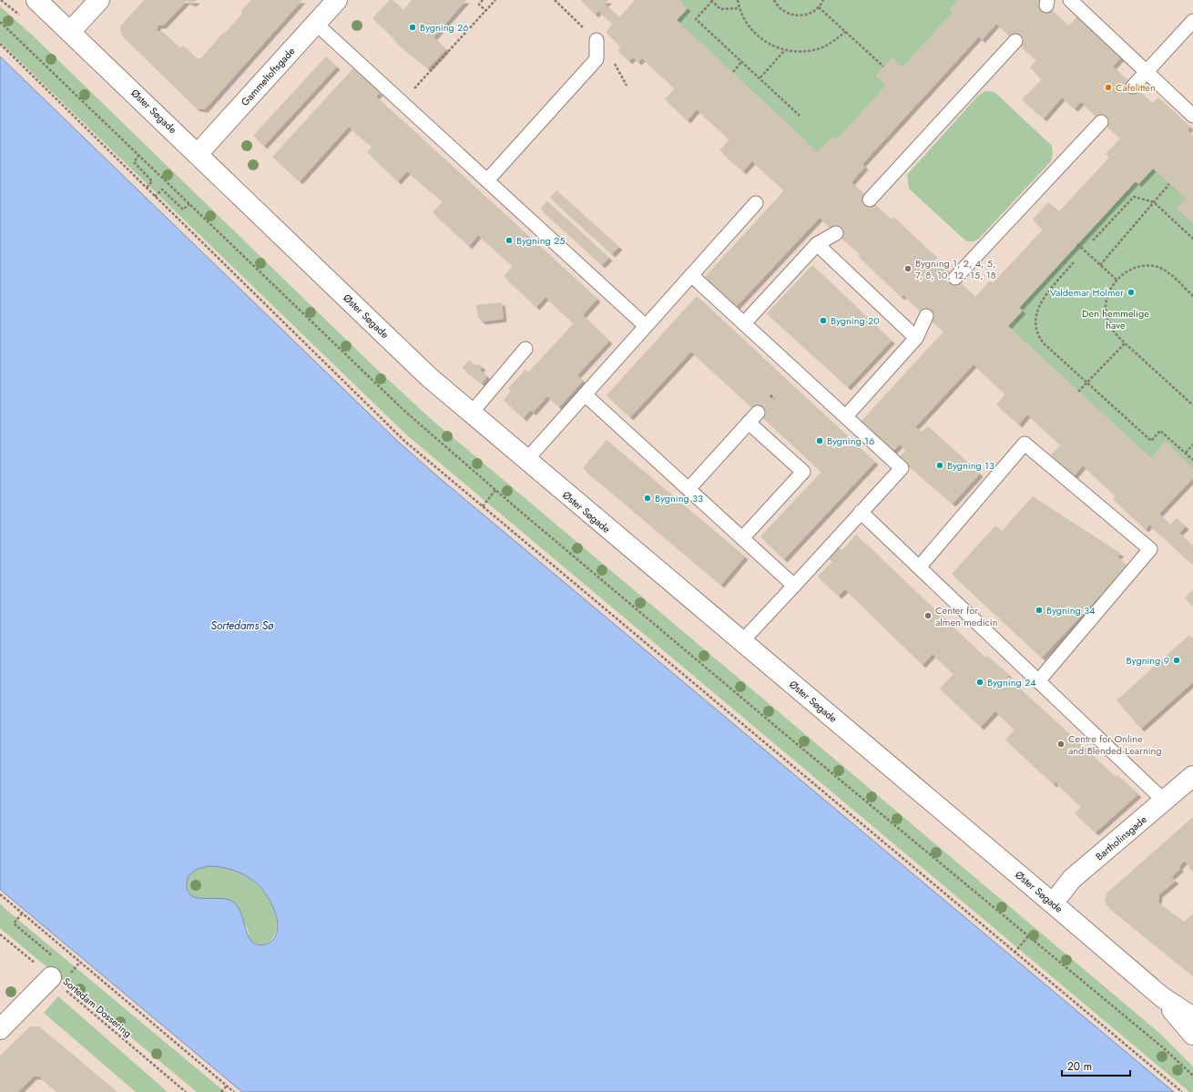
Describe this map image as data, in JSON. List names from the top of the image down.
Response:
{
  "streets": {
    "street": ["Gammeltoftsgade", "Øster Søgade", "Bartholinsgade"],
    "path": ["Sortedam Dossering"]
  },
  "crossings": [
    ["Gammeltoftsgade", "Øster Søgade"],
    ["Øster Søgade", "Bartholinsgade"]
  ],
  "water": ["Sortedams Sø"],
  "parks": ["Den hemmelige have"],
  "places": [
    "Bygning 26",
    "Cafelitten",
    "Bygning 25",
    "Bygning 1, 2, 4, 5, 7, 8, 10, 12, 15, 18",
    "Valdemar Holmer",
    "Bygning 20",
    "Bygning 16",
    "Bygning 13",
    "Bygning 33",
    "Bygning 34",
    "Center for almen medicin",
    "Bygning 9",
    "Bygning 24",
    "Centre for Online and Blended Learning"
  ],
  "scale_bar": "20 m"
}
